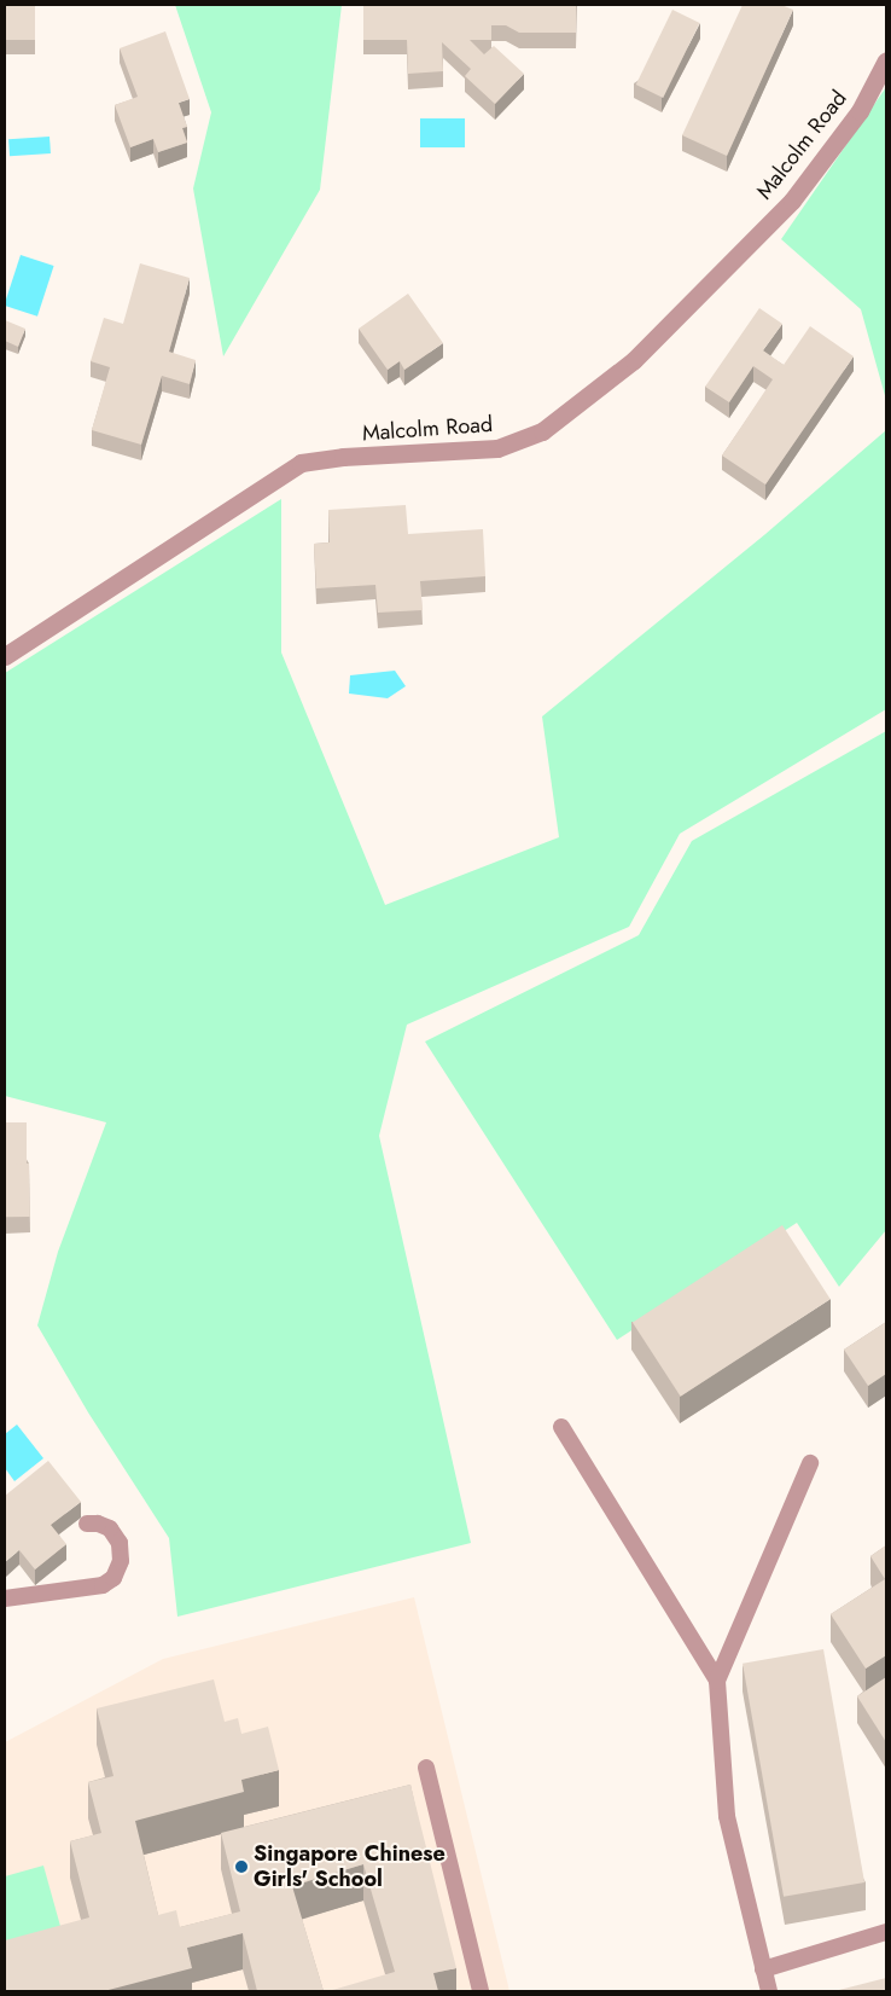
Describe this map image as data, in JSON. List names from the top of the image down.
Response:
{
  "streets": {
    "street": ["Malcolm Road"]
  },
  "places": ["Singapore Chinese Girls' School"]
}
